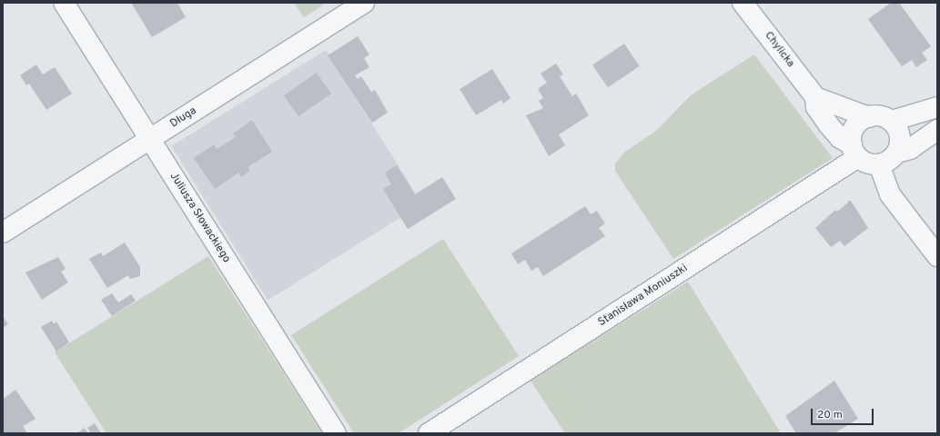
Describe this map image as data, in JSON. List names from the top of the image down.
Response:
{
  "streets": {
    "street": [
      "Chylicka",
      "Długa",
      "Juliusza Słowackiego",
      "Stanisława Moniuszki"
    ]
  },
  "crossings": [
    ["Chylicka", "Stanisława Moniuszki"],
    ["Długa", "Juliusza Słowackiego"]
  ],
  "scale_bar": "20 m"
}
